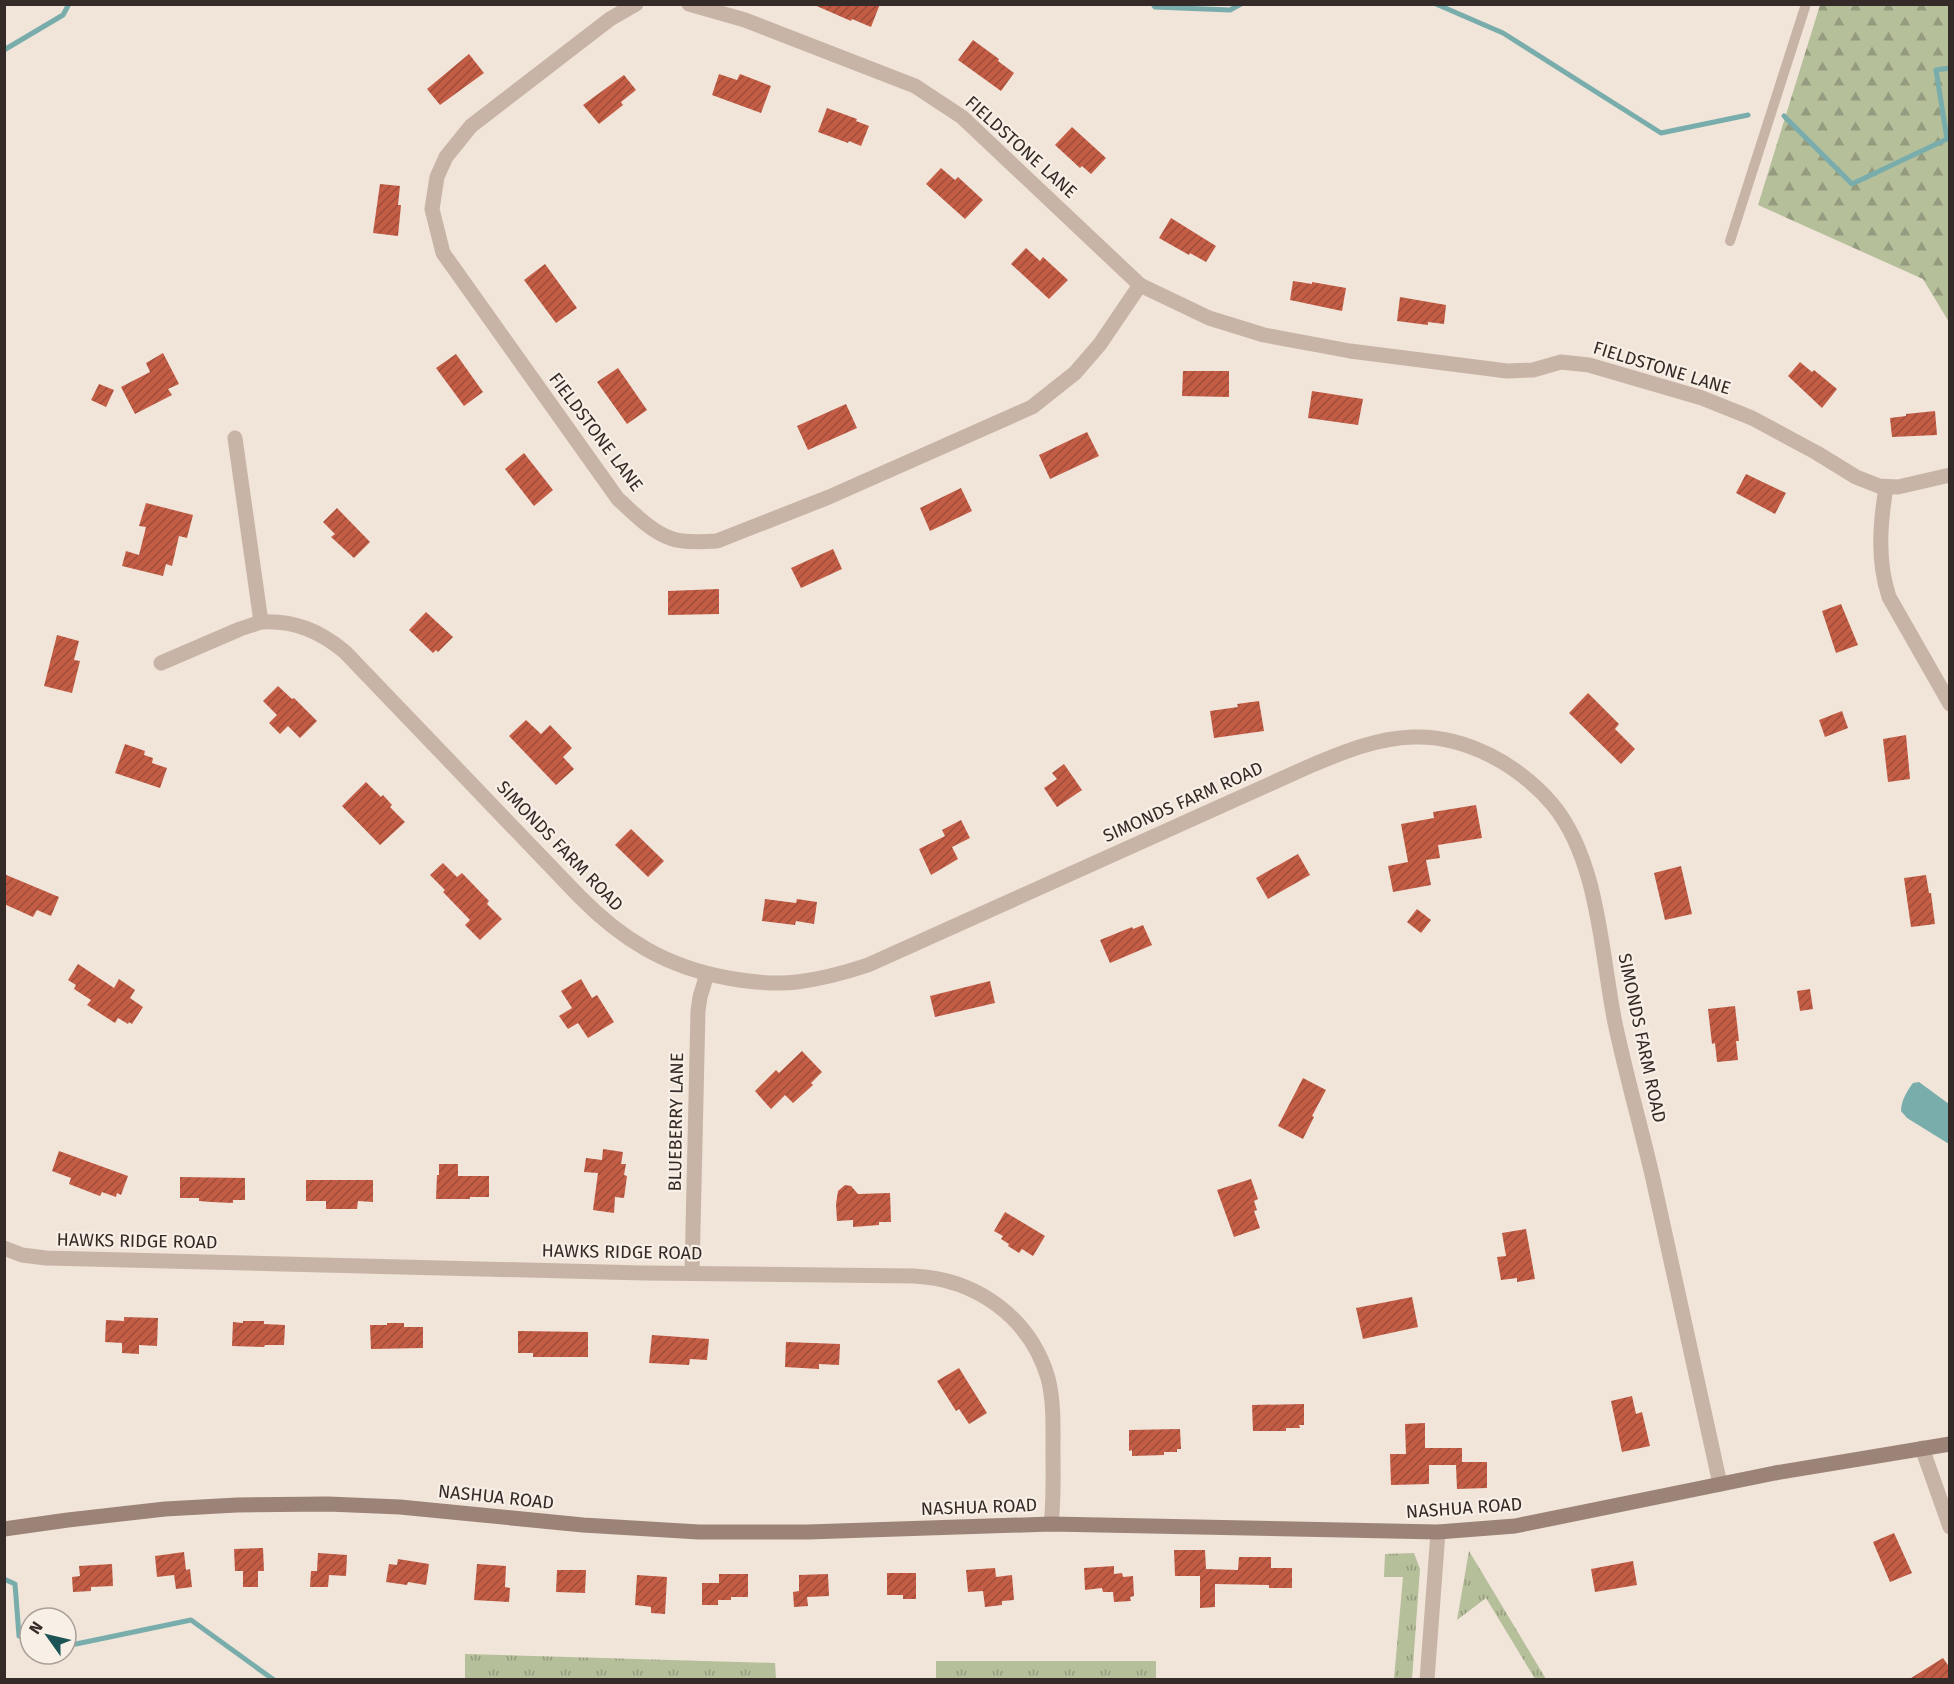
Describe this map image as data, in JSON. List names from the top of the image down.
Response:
{
  "streets": {
    "main road": ["NASHUA ROAD"],
    "street": [
      "FIELDSTONE LANE",
      "SIMONDS FARM ROAD",
      "BLUEBERRY LANE",
      "HAWKS RIDGE ROAD"
    ]
  },
  "crossings": [
    ["SIMONDS FARM ROAD", "BLUEBERRY LANE"],
    ["SIMONDS FARM ROAD", "NASHUA ROAD"],
    ["BLUEBERRY LANE", "HAWKS RIDGE ROAD"],
    ["HAWKS RIDGE ROAD", "NASHUA ROAD"]
  ],
  "north": "top left"
}
